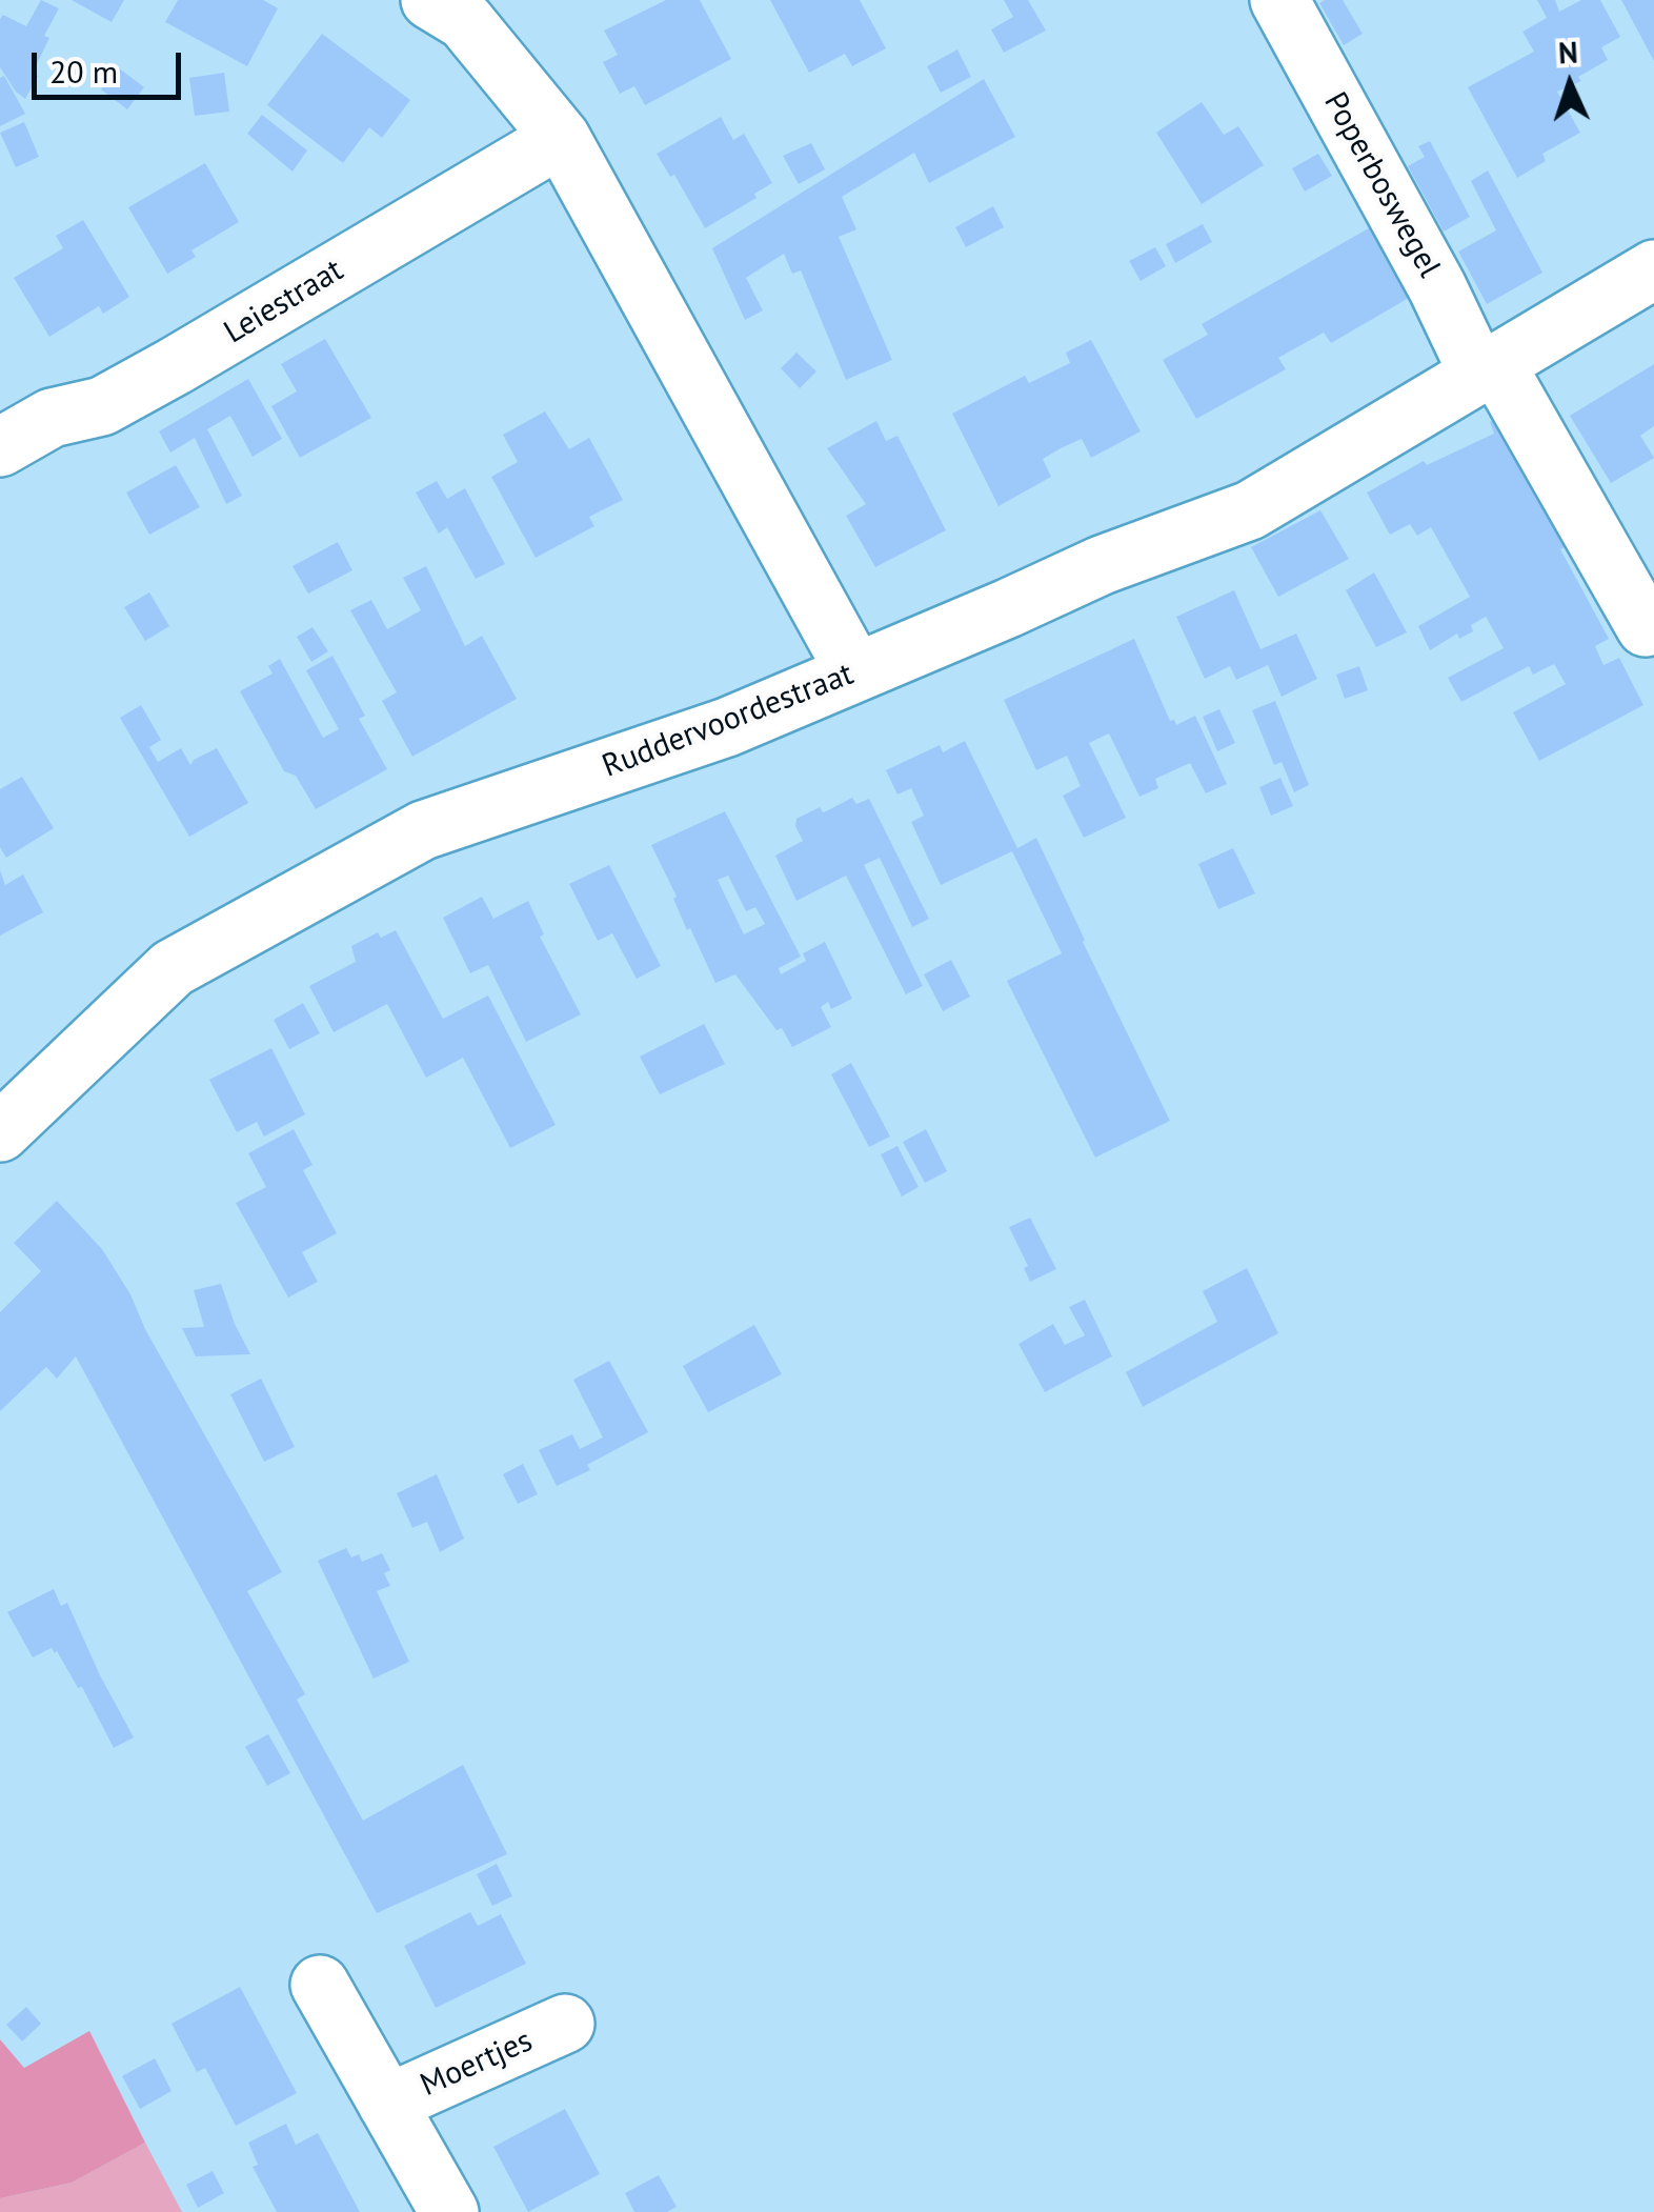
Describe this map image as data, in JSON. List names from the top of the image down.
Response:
{
  "streets": {
    "street": [
      "Poperboswegel",
      "Leiestraat",
      "Ruddervoordestraat",
      "Moertjes"
    ]
  },
  "crossings": [
    ["Poperboswegel", "Ruddervoordestraat"]
  ],
  "scale_bar": "20 m",
  "north": "top"
}
